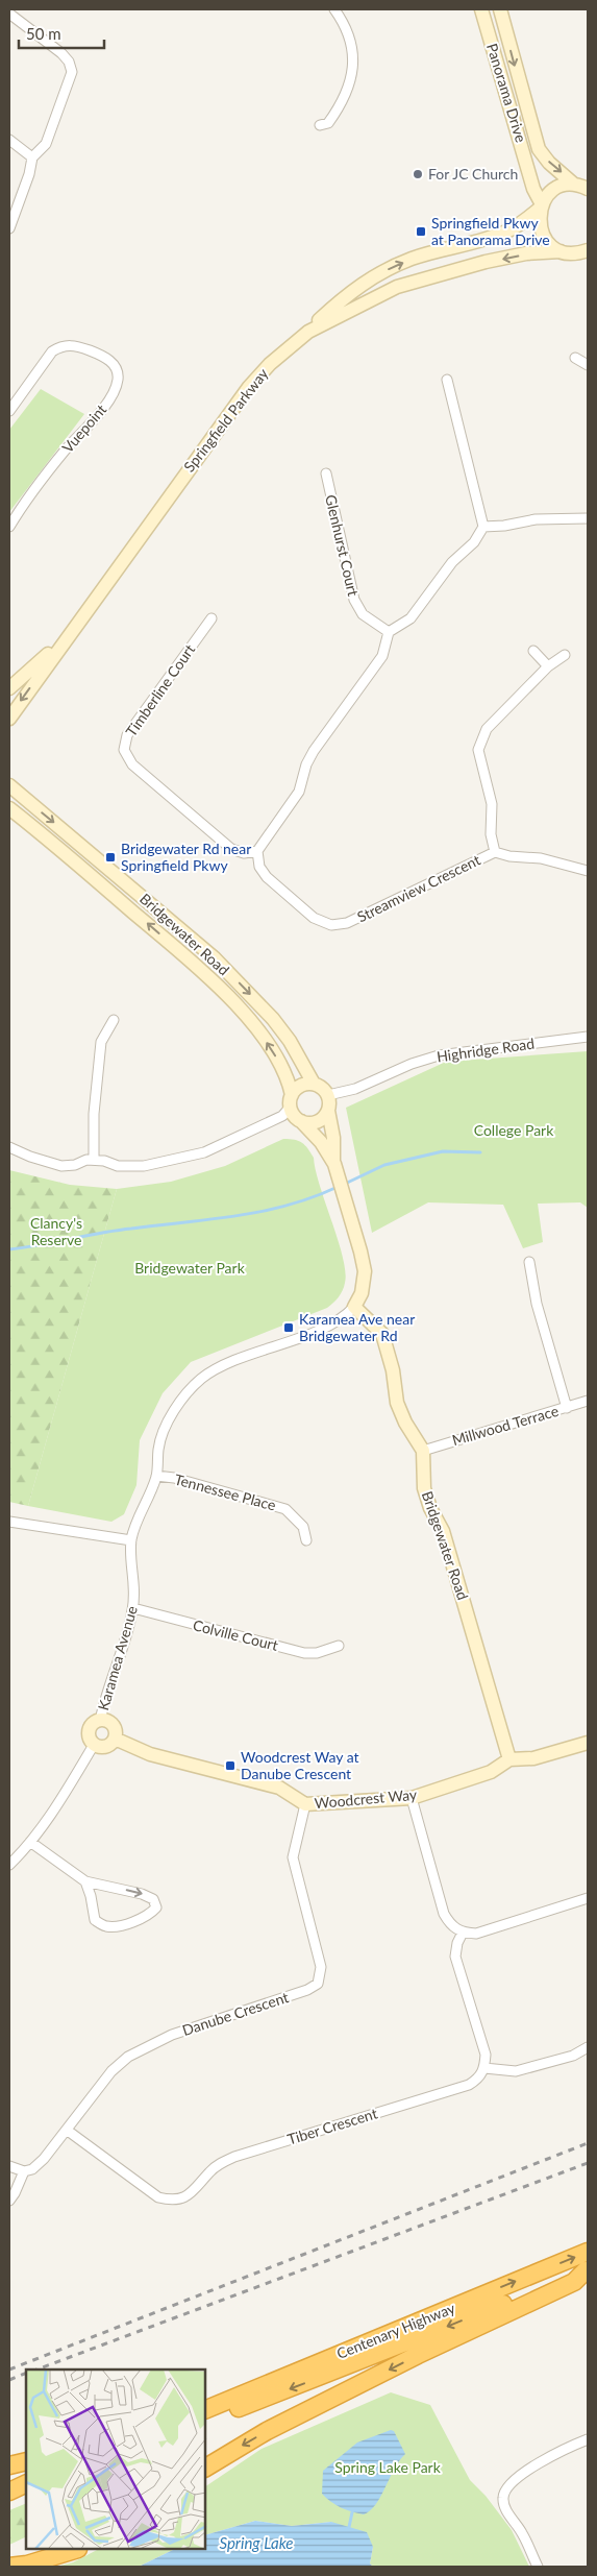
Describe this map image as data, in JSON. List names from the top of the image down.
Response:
{
  "streets": {
    "highway": ["Centenary Highway"],
    "street": [
      "Panorama Drive",
      "Springfield Parkway",
      "Vuepoint",
      "Glenhurst Court",
      "Timberline Court",
      "Streamview Crescent",
      "Bridgewater Road",
      "Highridge Road",
      "Millwood Terrace",
      "Tennessee Place",
      "Colville Court",
      "Karamea Avenue",
      "Woodcrest Way",
      "Danube Crescent",
      "Tiber Crescent"
    ]
  },
  "crossings": [
    ["Timberline Court", "Streamview Crescent"],
    ["Bridgewater Road", "Highridge Road"],
    ["Bridgewater Road", "Millwood Terrace"],
    ["Bridgewater Road", "Karamea Avenue"],
    ["Bridgewater Road", "Woodcrest Way"],
    ["Tennessee Place", "Karamea Avenue"],
    ["Colville Court", "Karamea Avenue"],
    ["Karamea Avenue", "Woodcrest Way"],
    ["Woodcrest Way", "Danube Crescent"],
    ["Danube Crescent", "Tiber Crescent"]
  ],
  "water": ["Spring Lake"],
  "parks": [
    "College Park",
    "Clancy's Reserve",
    "Bridgewater Park",
    "Spring Lake Park"
  ],
  "places": {
    "other": ["For JC Church"],
    "transit": [
      "Springfield Pkwy at Panorama Drive",
      "Bridgewater Rd near Springfield Pkwy",
      "Karamea Ave near Bridgewater Rd",
      "Woodcrest Way at Danube Crescent"
    ]
  },
  "scale_bar": "50 m"
}
